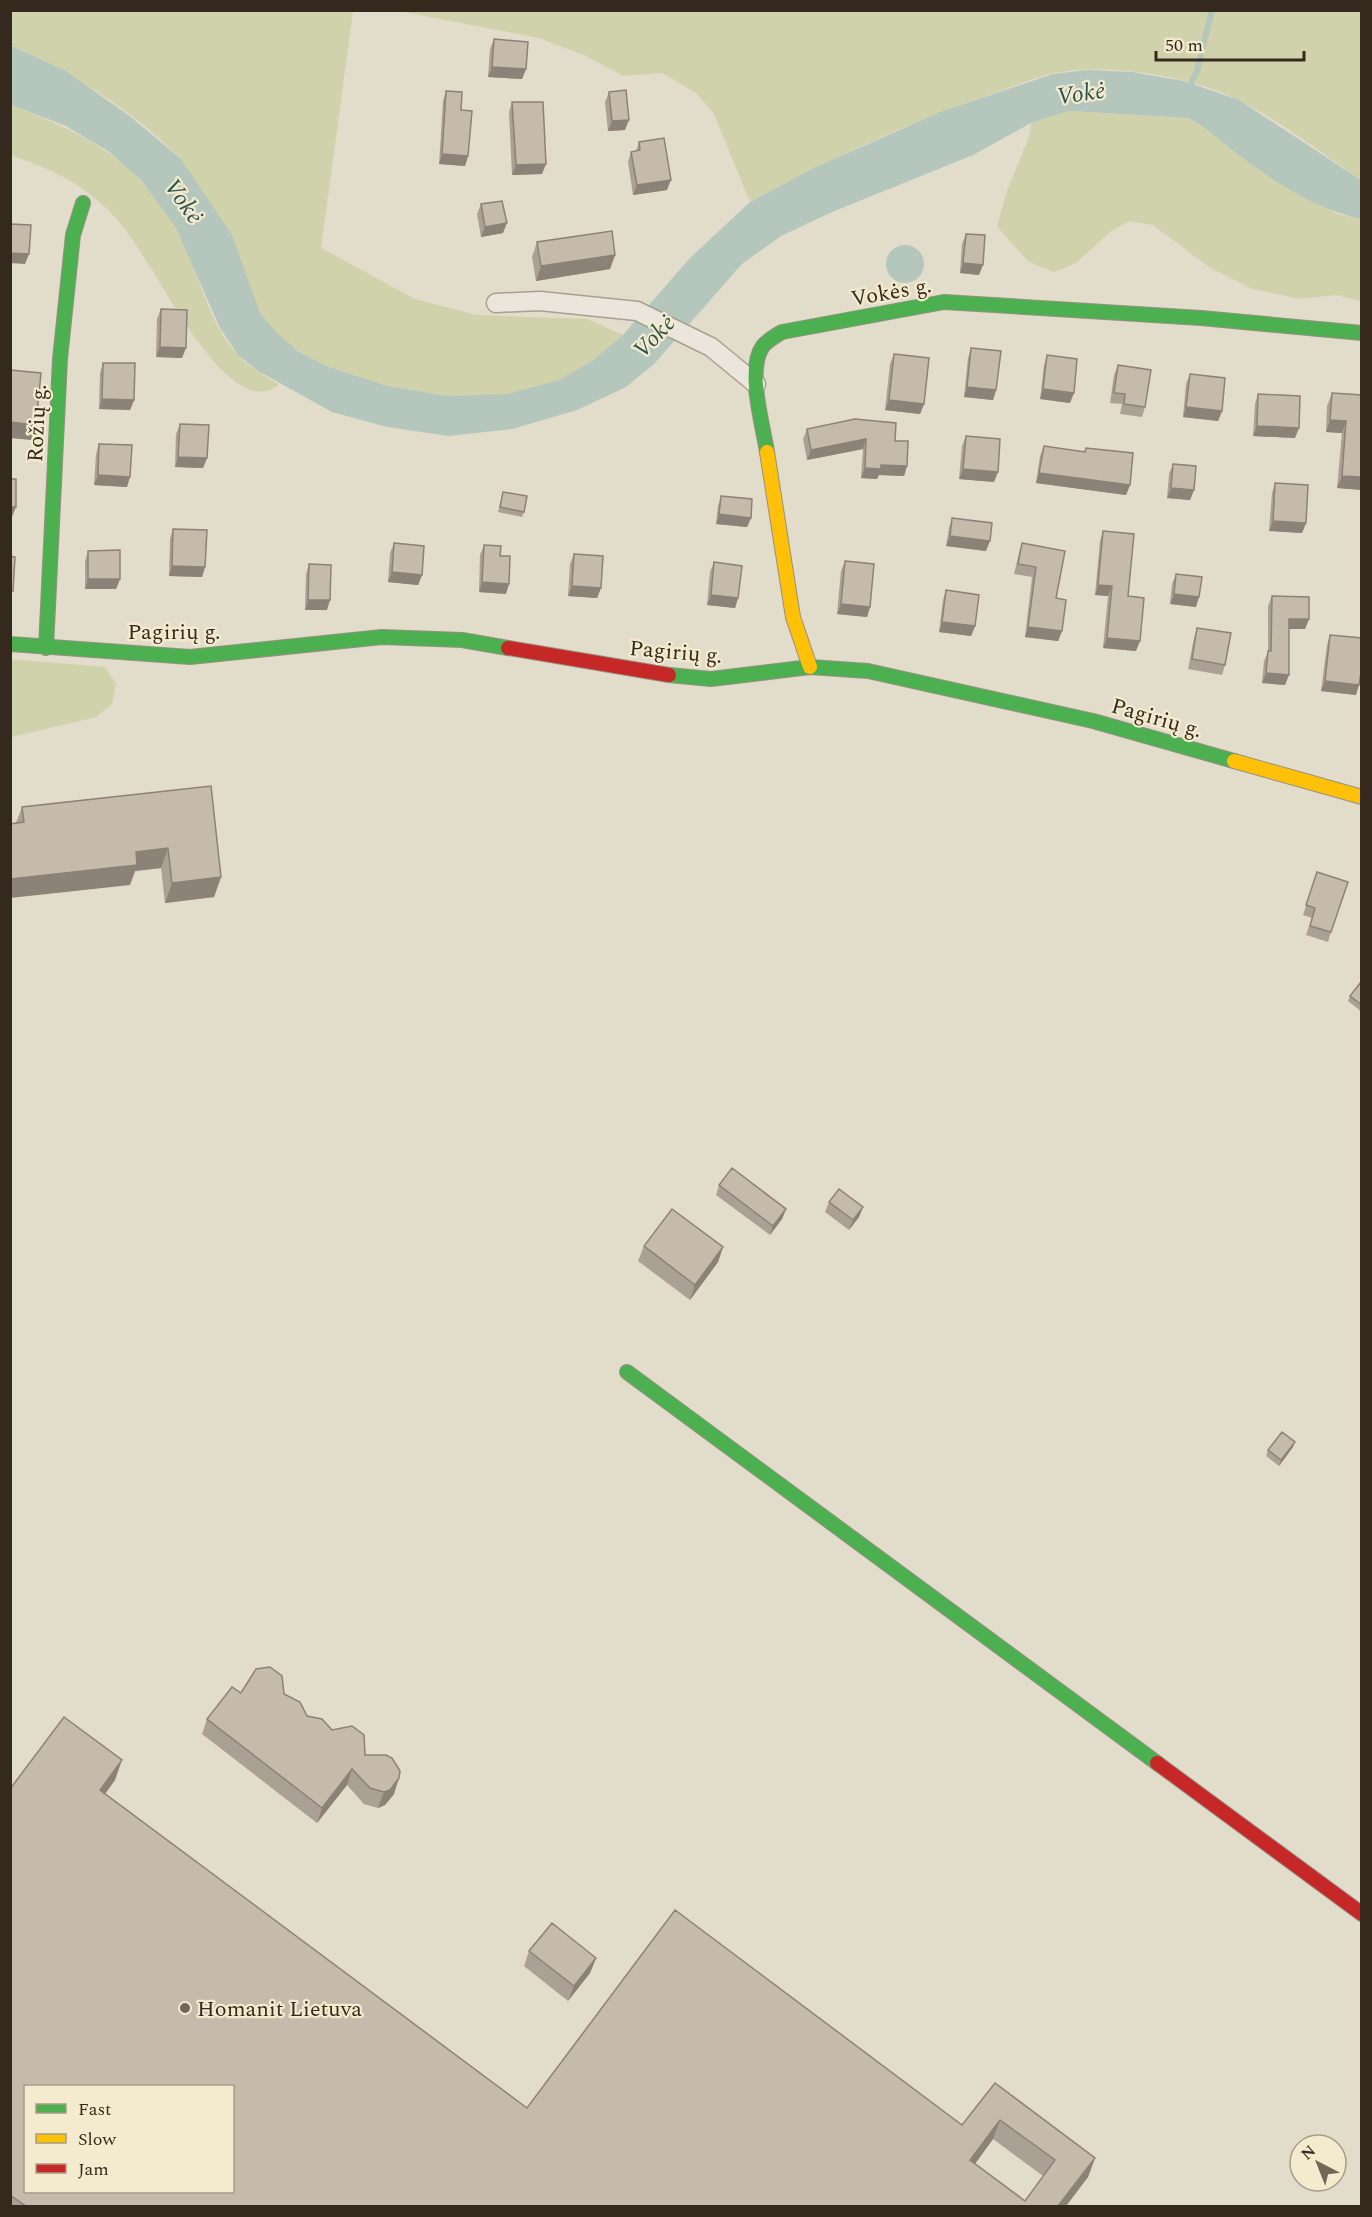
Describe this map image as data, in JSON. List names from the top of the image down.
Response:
{
  "streets": {
    "street": ["Vokės g.", "Rožių g.", "Pagirių g."]
  },
  "crossings": [
    ["Vokės g.", "Pagirių g."],
    ["Rožių g.", "Pagirių g."]
  ],
  "water": ["Vokė"],
  "places": ["Homanit Lietuva"],
  "legend": ["Fast", "Slow", "Jam"],
  "scale_bar": "50 m",
  "north": "top left"
}
